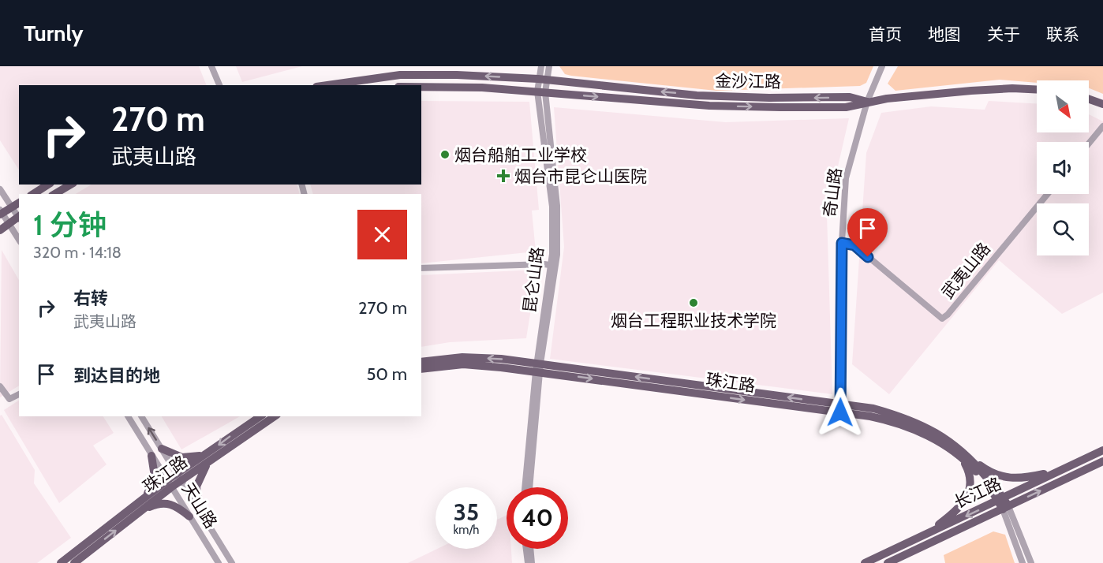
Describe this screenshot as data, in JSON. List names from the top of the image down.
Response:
{
  "streets": {
    "main road": ["金沙江路", "珠江路", "长江路"],
    "street": [
      "奇山路",
      "武夷山路",
      "昆仑山路",
      "天山路"
    ]
  },
  "crossings": [
    ["金沙江路", "奇山路"],
    ["金沙江路", "昆仑山路"],
    ["奇山路", "武夷山路"],
    ["珠江路", "天山路"]
  ],
  "places": {
    "other": ["烟台船舶工业学校", "烟台工程职业技术学院"],
    "health": ["烟台市昆仑山医院"]
  },
  "north": "bottom right",
  "page": {
    "header": "Turnly",
    "nav": [
      "首页",
      "地图",
      "关于",
      "联系"
    ],
    "turn": ["270 m", "武夷山路"],
    "heading": ["1 分钟", "320 m · 14:18"],
    "list": [
      {
        "name": "右转",
        "note": "武夷山路",
        "value": "270 m"
      },
      {
        "name": "到达目的地",
        "value": "50 m"
      }
    ],
    "speed": "35 km/h",
    "limit": "40"
  }
}
